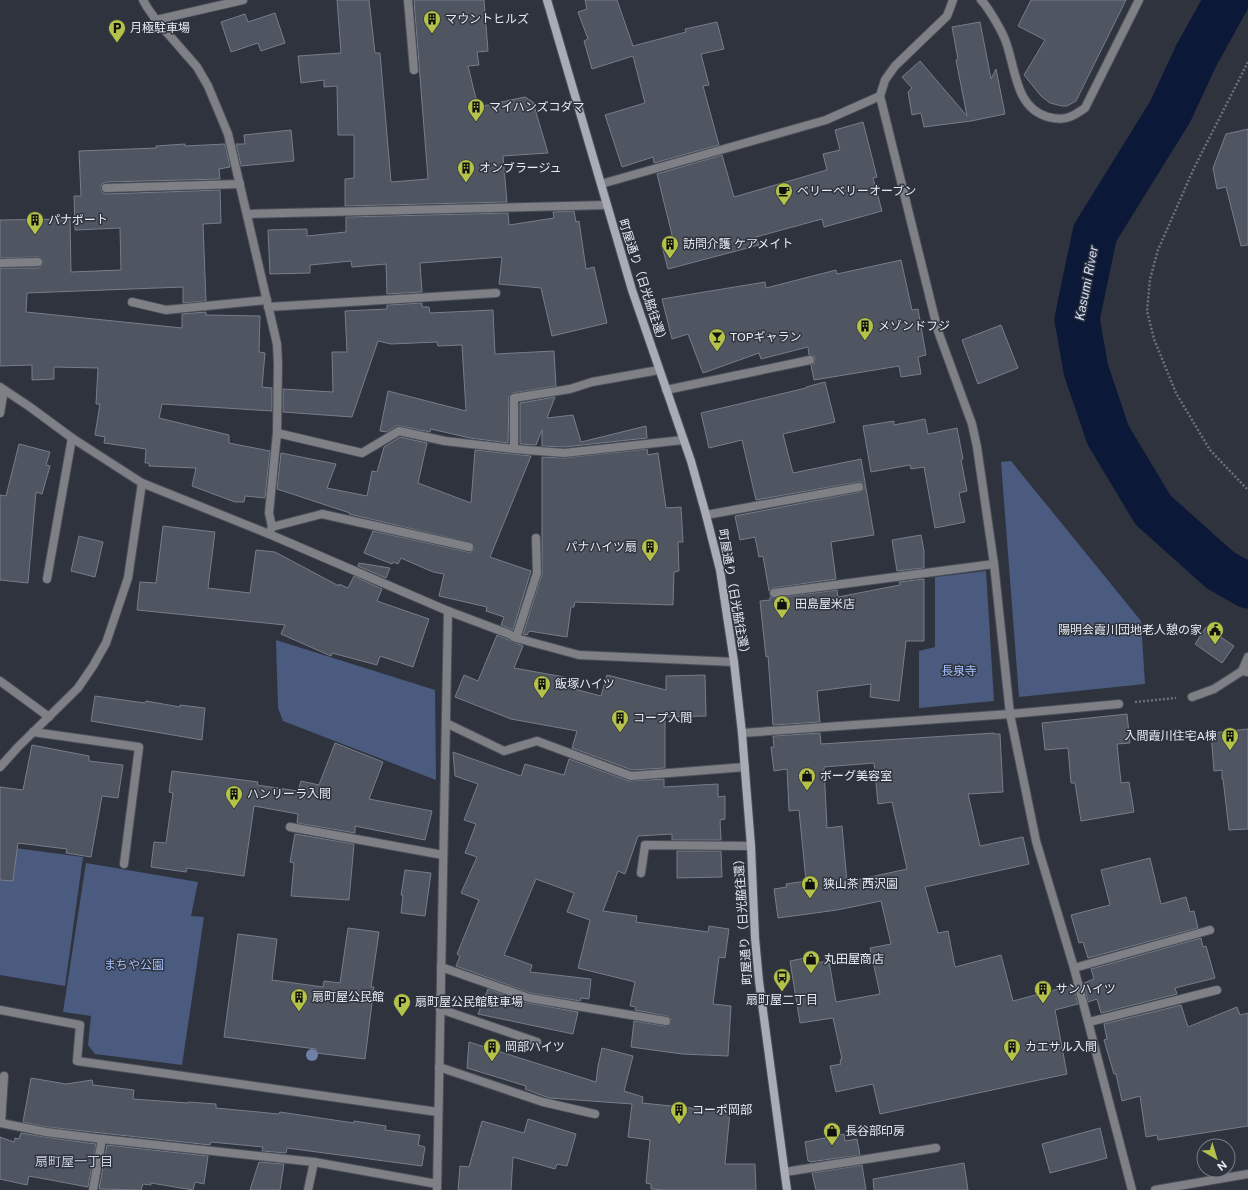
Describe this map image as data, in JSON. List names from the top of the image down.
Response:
{
  "streets": {
    "street": ["町屋通り（日光脇往還）"]
  },
  "districts": ["扇町屋一丁目"],
  "water": ["Kasumi River"],
  "parks": ["長泉寺", "まちや公園"],
  "places": {
    "building": [
      "マウントヒルズ",
      "マイハンズコダマ",
      "オンブラージュ",
      "パナポート",
      "訪問介護 ケアメイト",
      "メゾンドフジ",
      "パナハイツ扇",
      "飯塚ハイツ",
      "コープ入間",
      "入間霞川住宅A棟",
      "ハンリーラ入間",
      "サンハイツ",
      "扇町屋公民館",
      "岡部ハイツ",
      "カエサル入間",
      "コーポ岡部"
    ],
    "parking": ["月極駐車場", "扇町屋公民館駐車場"],
    "cafe": ["ベリーベリーオーブン"],
    "bar": ["TOPギャラン"],
    "shop": [
      "田島屋米店",
      "ボーグ美容室",
      "狭山茶 西沢園",
      "丸田屋商店",
      "長谷部印房"
    ],
    "public building": ["陽明会霞川団地老人憩の家"],
    "bus stop": ["扇町屋二丁目"]
  },
  "north": "bottom right"
}
